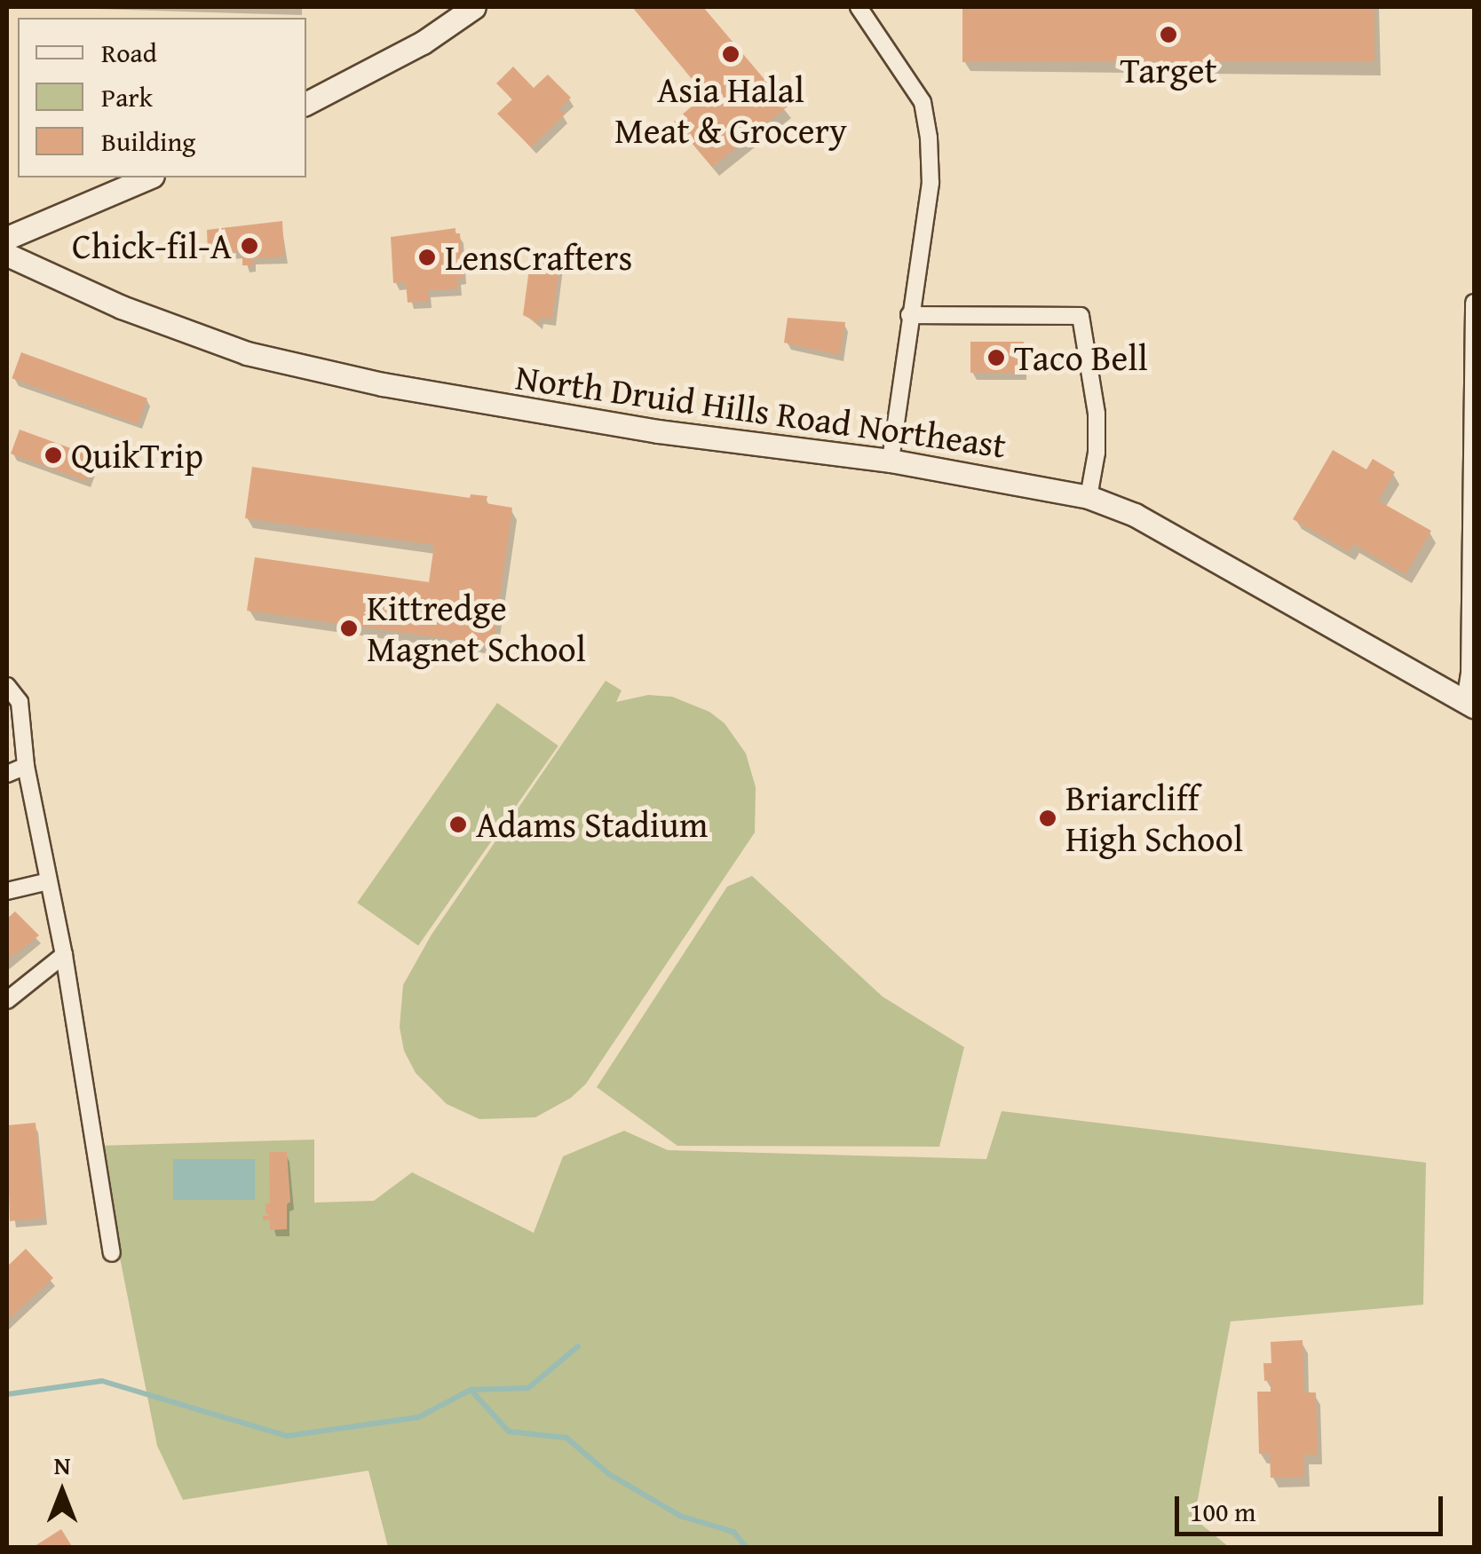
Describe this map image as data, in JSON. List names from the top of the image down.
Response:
{
  "streets": {
    "main road": ["North Druid Hills Road Northeast"]
  },
  "places": [
    "Target",
    "Asia Halal Meat & Grocery",
    "Chick-fil-A",
    "LensCrafters",
    "Taco Bell",
    "QuikTrip",
    "Kittredge Magnet School",
    "Briarcliff High School",
    "Adams Stadium"
  ],
  "legend": ["Road", "Park", "Building"],
  "scale_bar": "100 m",
  "north": "top"
}
